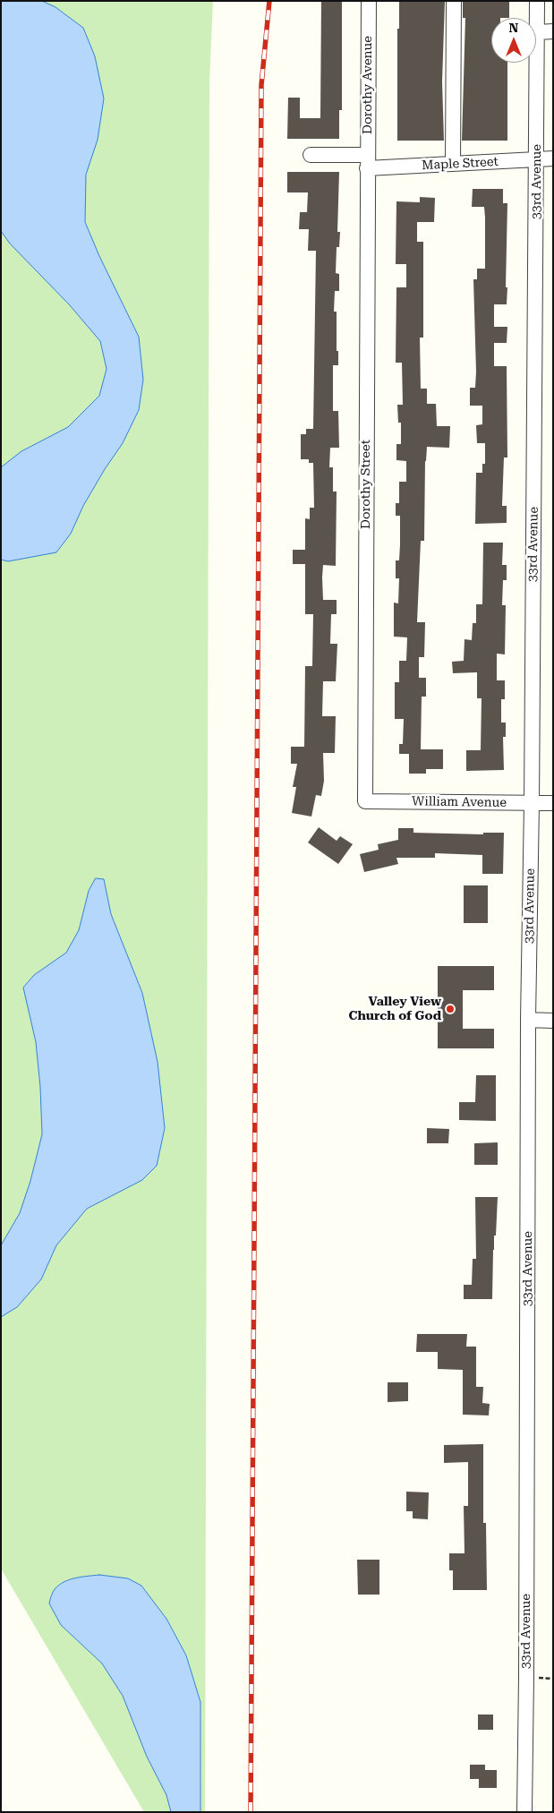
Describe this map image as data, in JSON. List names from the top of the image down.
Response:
{
  "streets": {
    "street": [
      "Dorothy Avenue",
      "Maple Street",
      "33rd Avenue",
      "Dorothy Street",
      "William Avenue"
    ]
  },
  "crossings": [
    ["Dorothy Avenue", "Maple Street"],
    ["Dorothy Avenue", "Dorothy Street"],
    ["Maple Street", "33rd Avenue"],
    ["Maple Street", "Dorothy Street"],
    ["33rd Avenue", "William Avenue"],
    ["Dorothy Street", "William Avenue"]
  ],
  "places": ["Valley View Church of God"],
  "north": "top"
}
